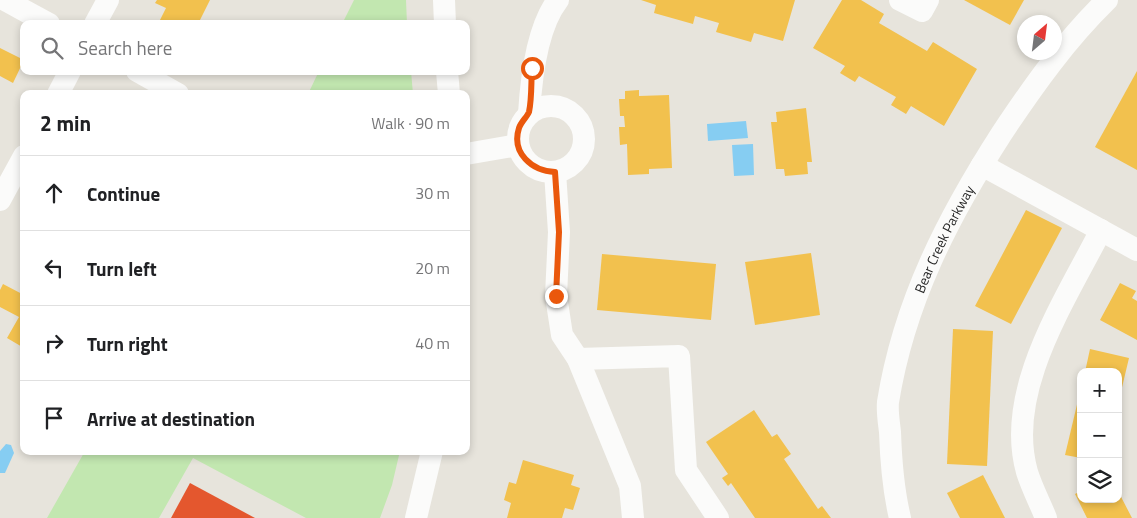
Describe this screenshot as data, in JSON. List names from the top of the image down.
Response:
{
  "streets": {
    "street": ["Bear Creek Parkway"]
  },
  "north": "top right",
  "page": {
    "search": "Search here",
    "heading": ["2 min", "Walk · 90 m"],
    "list": [
      ["Continue", "30 m"],
      ["Turn left", "20 m"],
      ["Turn right", "40 m"],
      "Arrive at destination"
    ],
    "map_buttons": ["+", "−"]
  }
}
